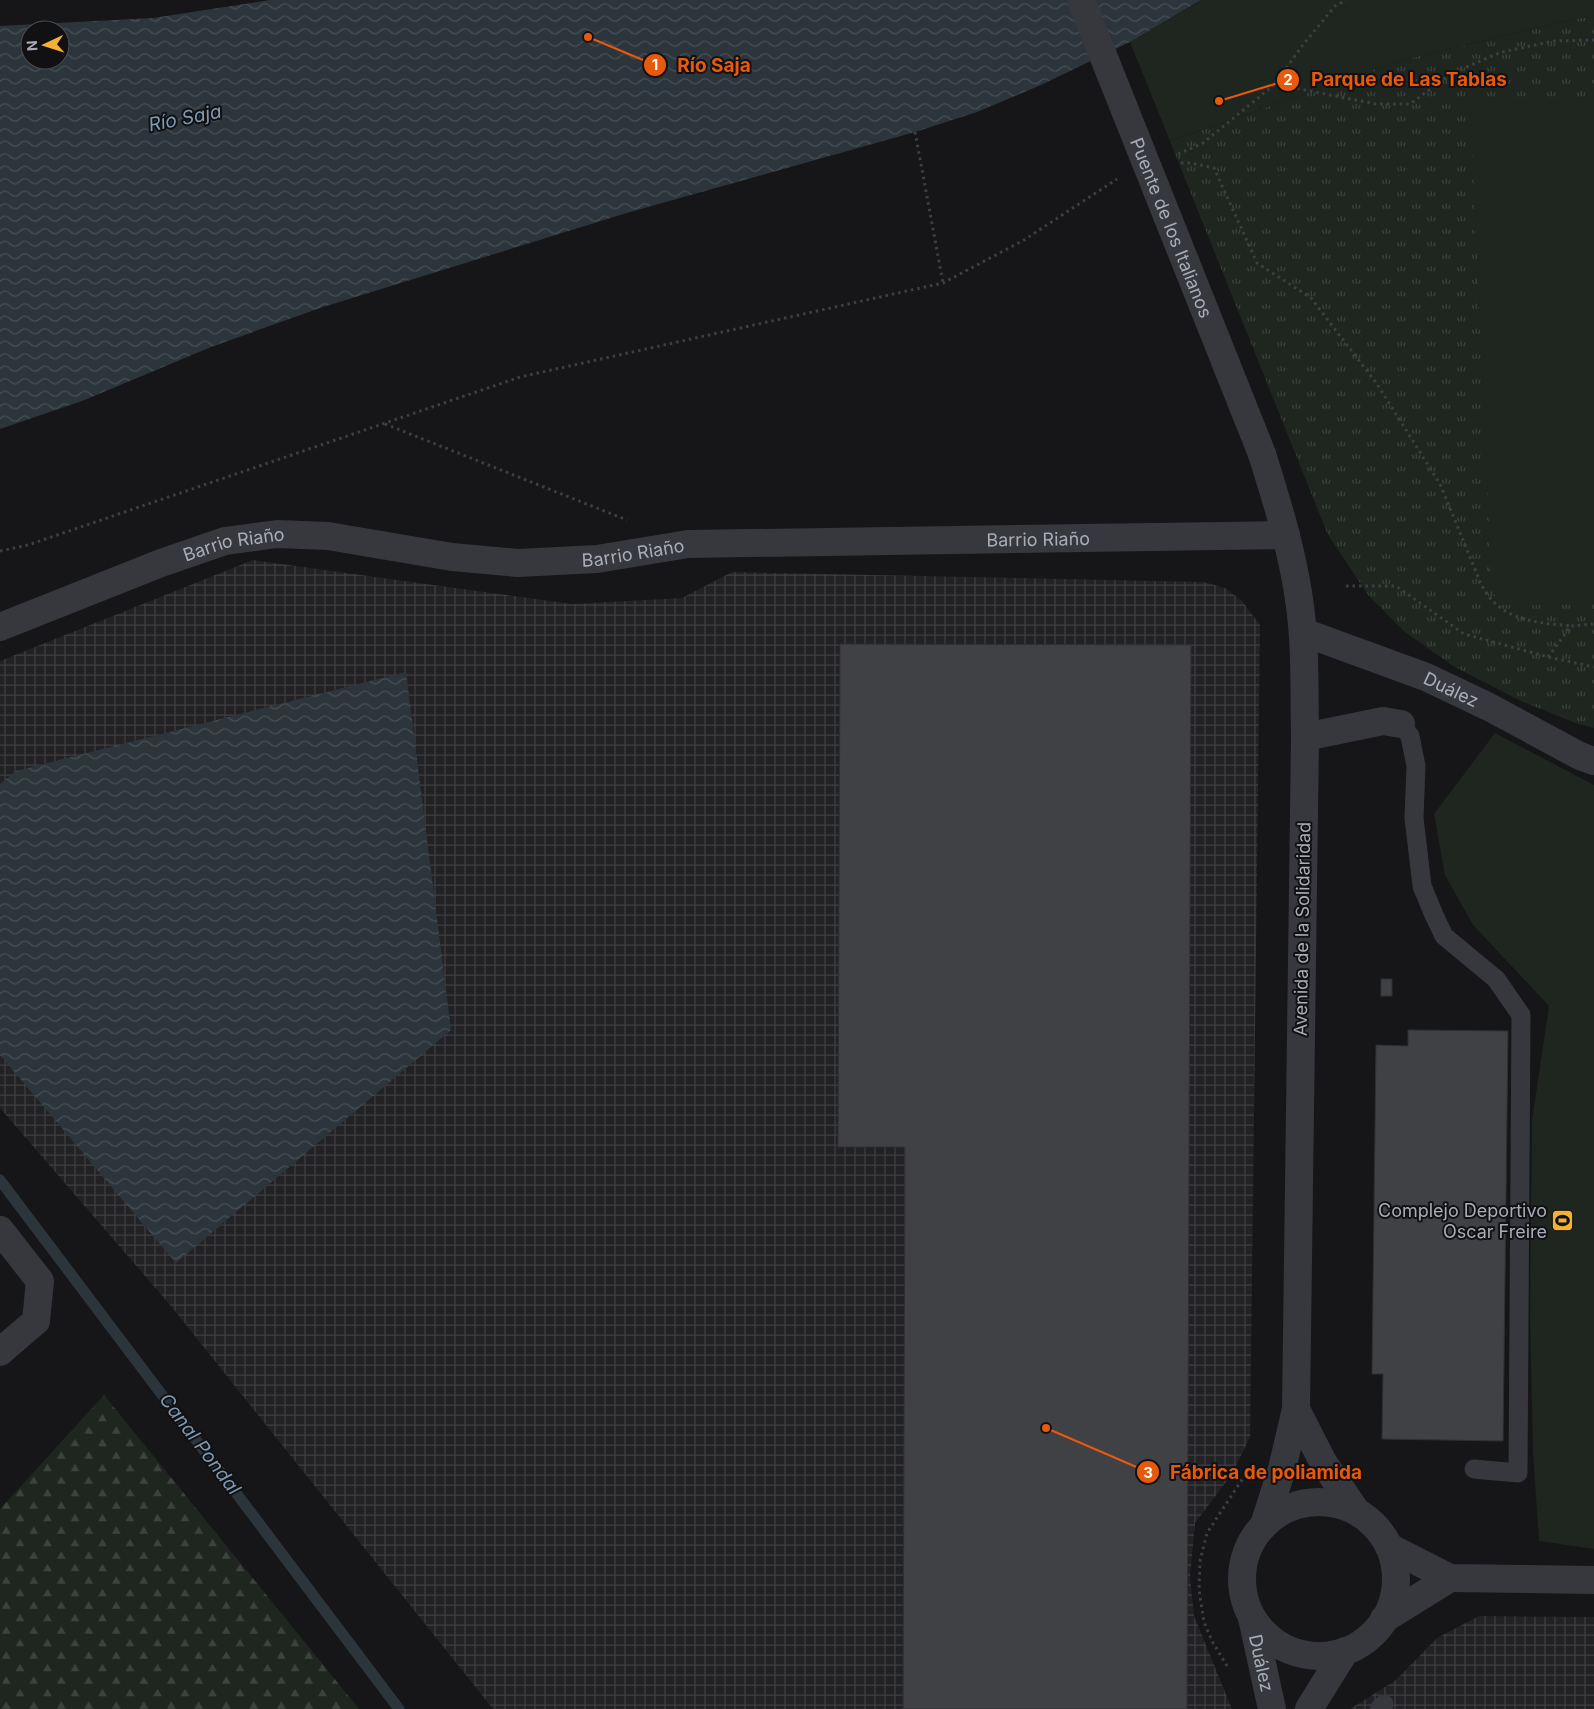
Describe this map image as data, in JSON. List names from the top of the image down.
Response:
{
  "streets": {
    "street": [
      "Puente de los Italianos",
      "Barrio Riaño",
      "Duález",
      "Avenida de la Solidaridad"
    ]
  },
  "crossings": [
    ["Puente de los Italianos", "Avenida de la Solidaridad"],
    ["Barrio Riaño", "Avenida de la Solidaridad"],
    ["Duález", "Avenida de la Solidaridad"]
  ],
  "water": ["Río Saja", "Canal Pondal"],
  "places": {
    "other": ["Río Saja", "Parque de Las Tablas", "Fábrica de poliamida"],
    "sports": ["Complejo Deportivo Oscar Freire"]
  },
  "north": "left"
}
